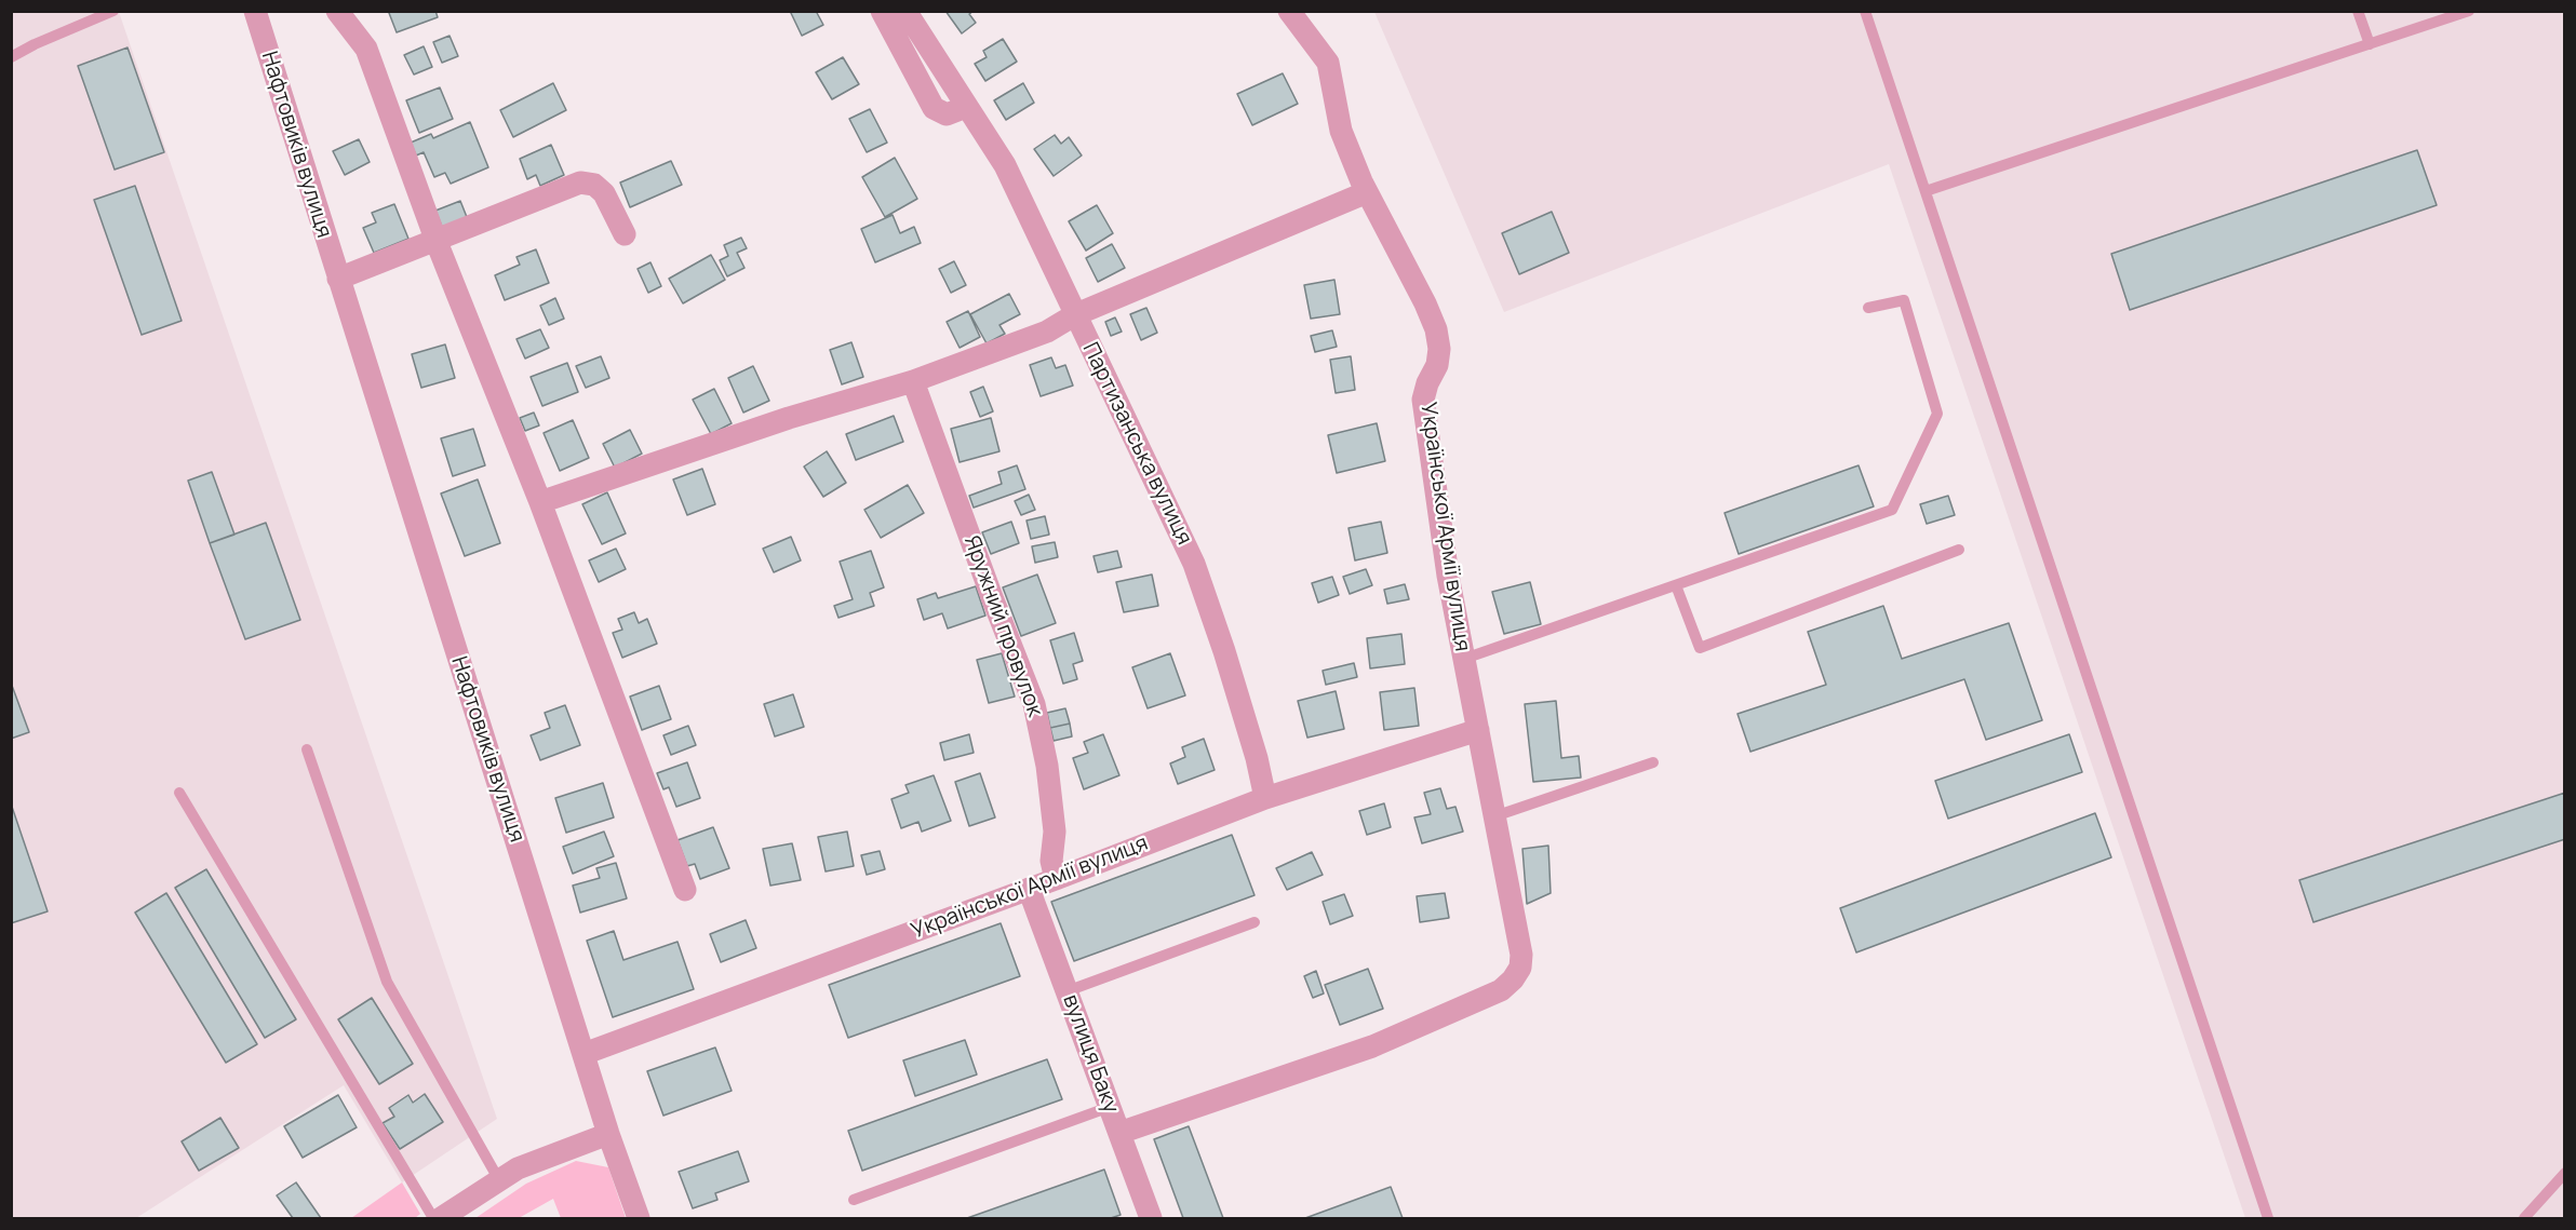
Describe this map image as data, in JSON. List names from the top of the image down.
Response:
{
  "streets": {
    "street": [
      "Нафтовиків вулиця",
      "Партизанська вулиця",
      "Української Армії вулиця",
      "Яружний провулок",
      "вулиця Баку"
    ]
  },
  "crossings": [
    ["Нафтовиків вулиця", "Української Армії вулиця"],
    ["Партизанська вулиця", "Української Армії вулиця"],
    ["Української Армії вулиця", "Яружний провулок"],
    ["Української Армії вулиця", "вулиця Баку"]
  ]
}
